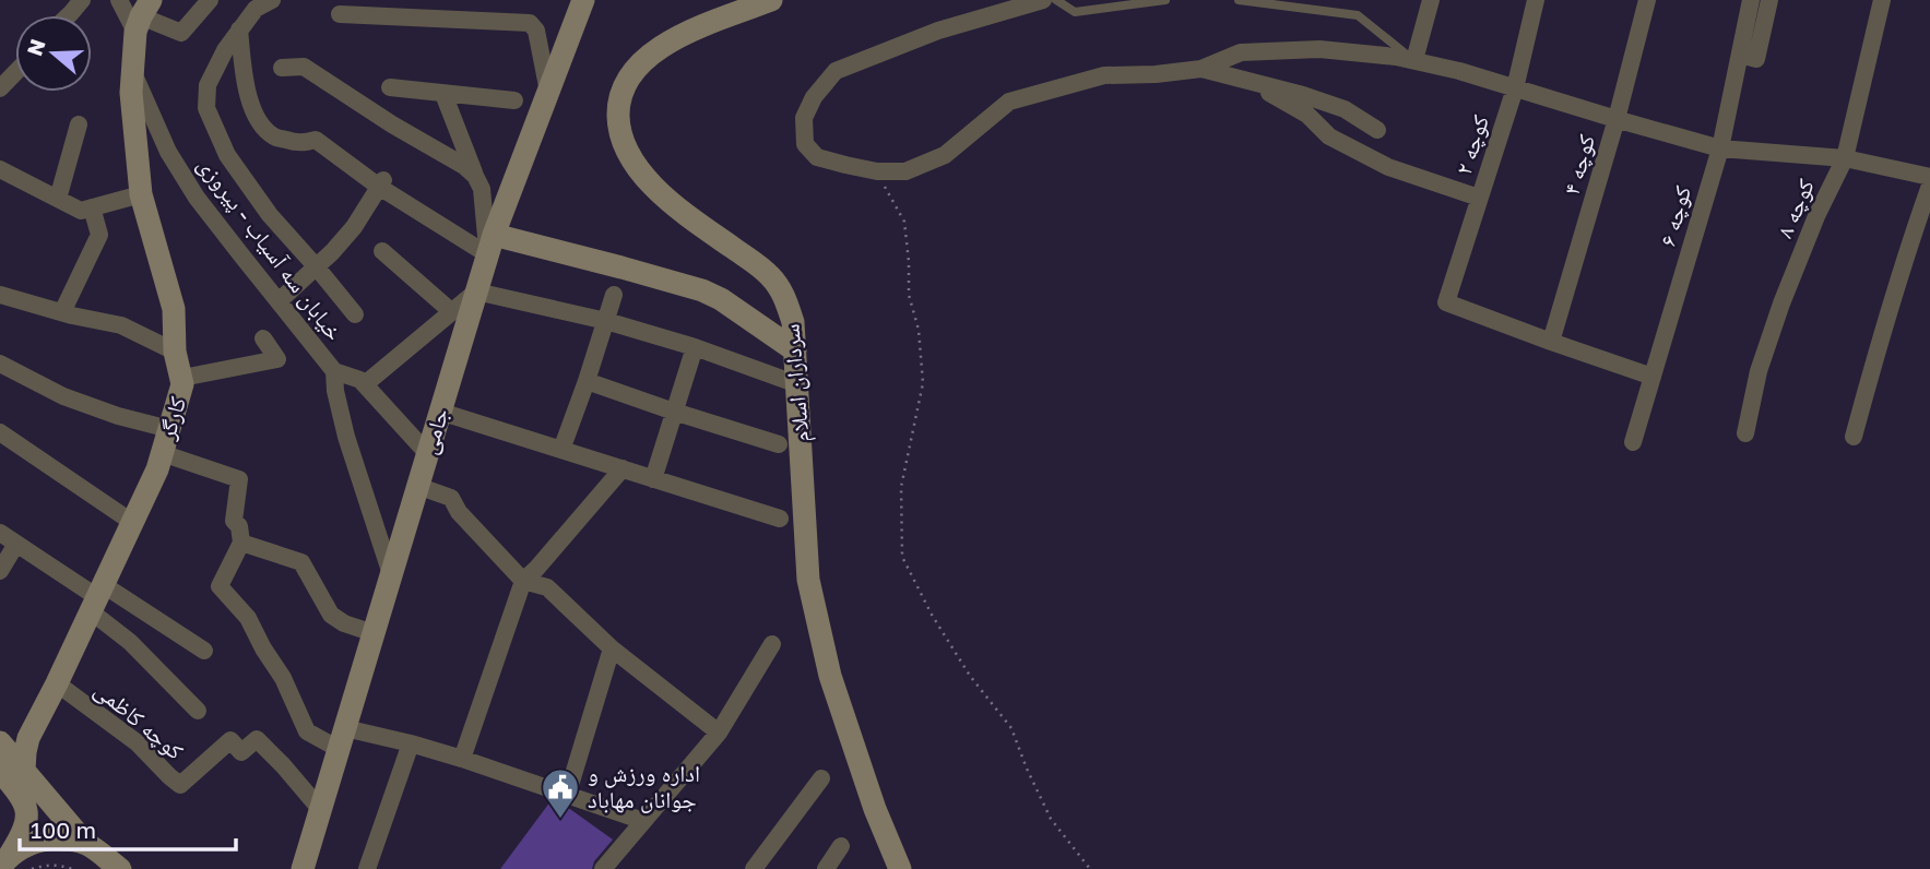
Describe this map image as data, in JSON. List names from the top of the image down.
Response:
{
  "streets": {
    "street": [
      "کوچه ۲",
      "کوچه ۴",
      "کوچه ۸",
      "کوچه ۶",
      "خیابان سه آسیاب - پیروزی",
      "سرداران اسلام",
      "کارگر",
      "جامی",
      "کوچه کاظمی"
    ]
  },
  "crossings": [
    ["کوچه ۲", "کوچه ۴"],
    ["خیابان سه آسیاب - پیروزی", "کارگر"],
    ["خیابان سه آسیاب - پیروزی", "جامی"],
    ["کارگر", "کوچه کاظمی"],
    ["جامی", "کوچه کاظمی"]
  ],
  "places": {
    "public building": ["اداره ورزش و جوانان مهاباد"]
  },
  "scale_bar": "100 m",
  "north": "left"
}
